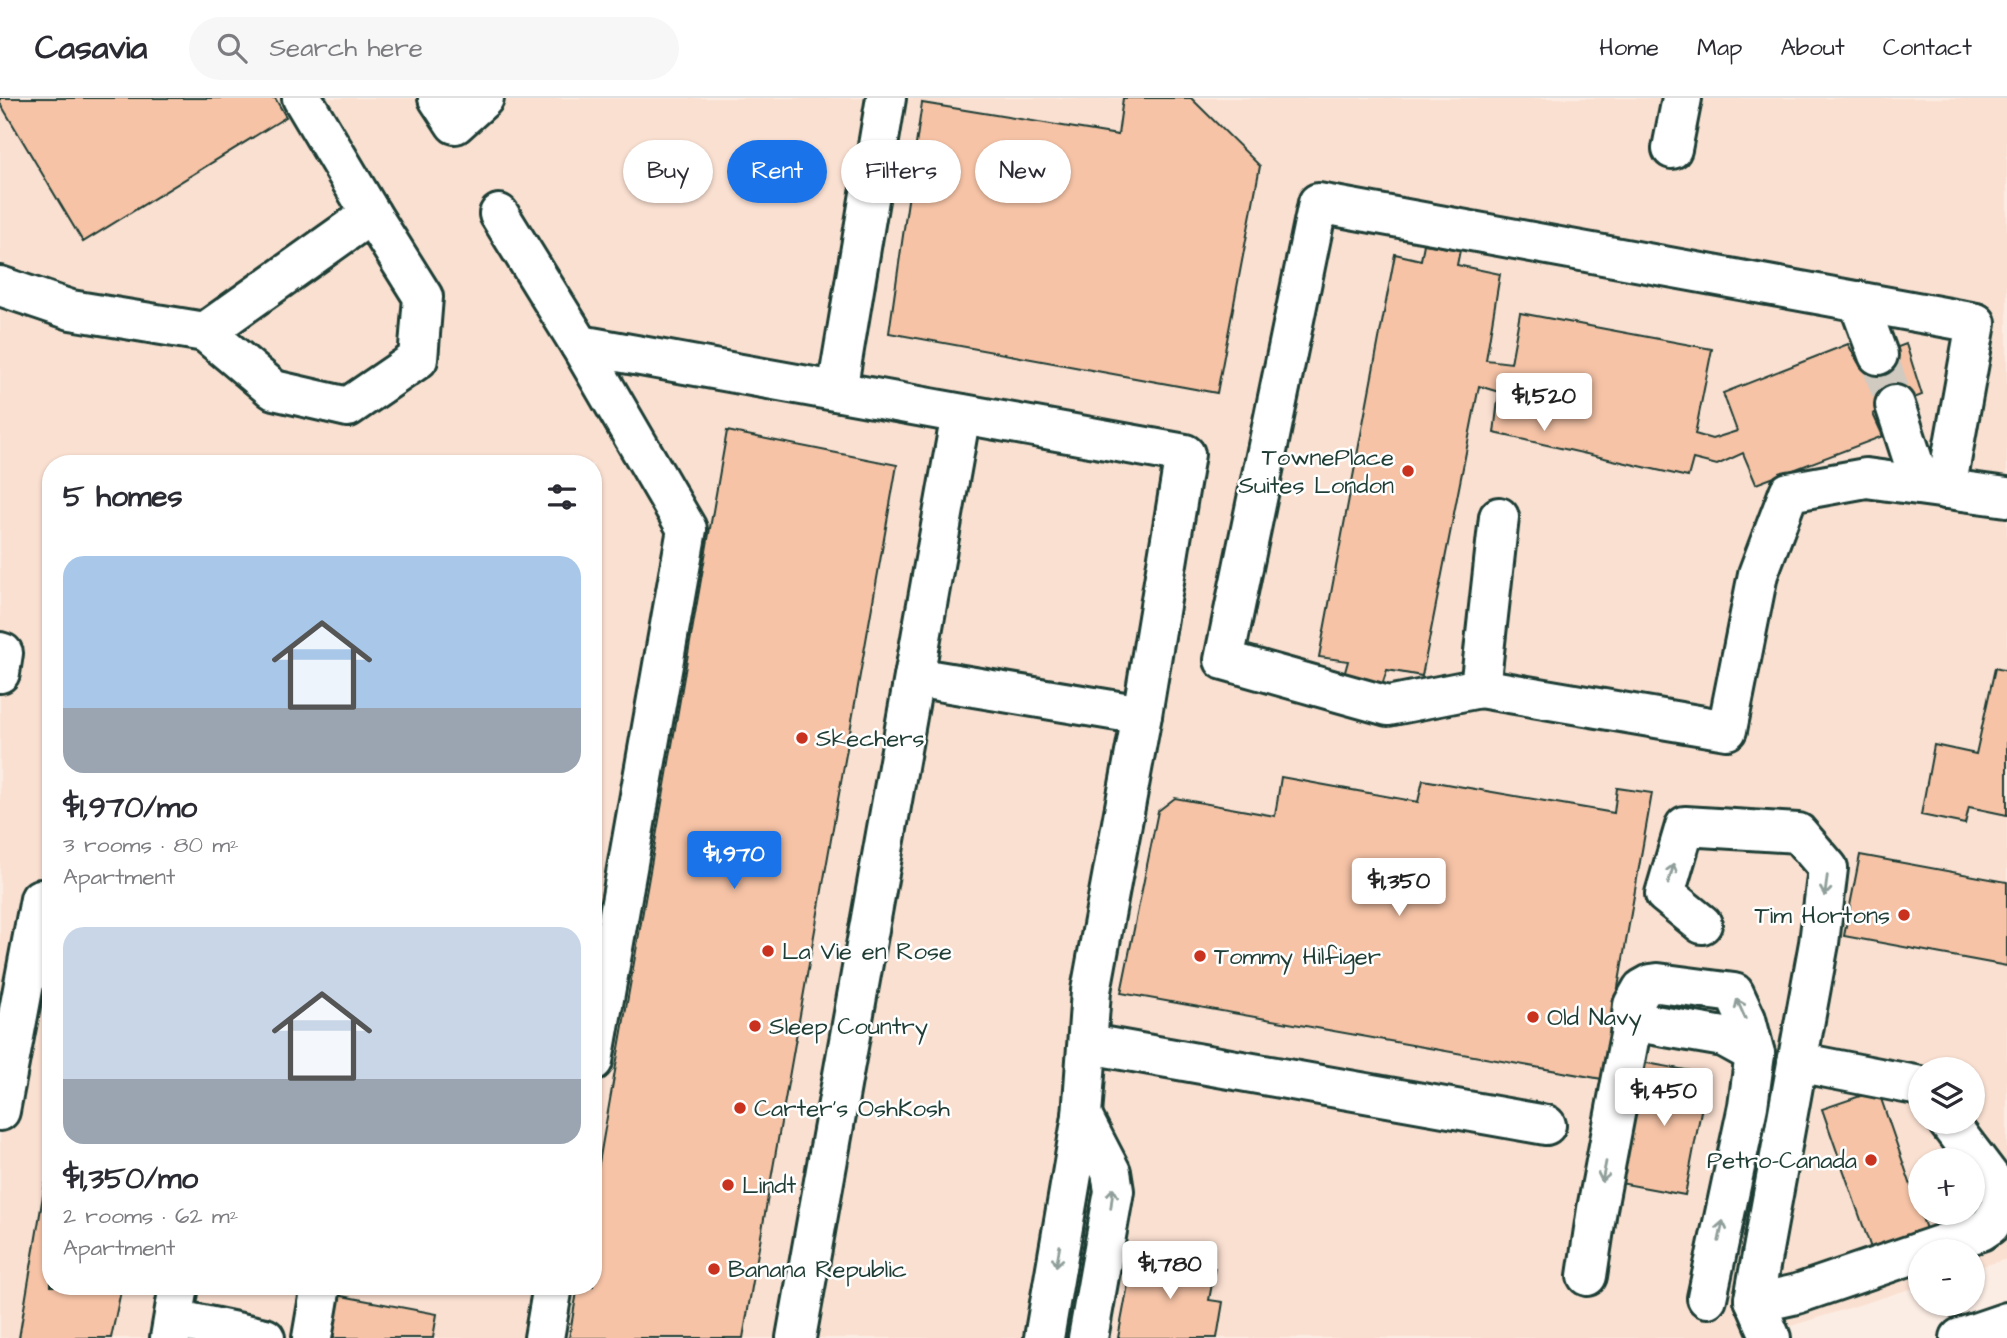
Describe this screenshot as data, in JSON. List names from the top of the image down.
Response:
{
  "places": [
    "TownePlace Suites London",
    "Skechers",
    "Tim Hortons",
    "La Vie en Rose",
    "Tommy Hilfiger",
    "Old Navy",
    "Sleep Country",
    "Carter's OshKosh",
    "Petro-Canada",
    "Lindt",
    "Banana Republic"
  ],
  "page": {
    "header": "Casavia",
    "search": "Search here",
    "nav": [
      "Home",
      "Map",
      "About",
      "Contact"
    ],
    "chip": [
      "Buy",
      "Rent",
      "Filters",
      "New"
    ],
    "price": [
      "$1,520",
      "$1,970",
      "$1,350",
      "$1,450",
      "$1,780"
    ],
    "heading": "5 homes",
    "list": [
      {
        "name": "$1,970/mo",
        "note": "3 rooms · 80 m² · Apartment"
      },
      {
        "name": "$1,350/mo",
        "note": "2 rooms · 62 m² · Apartment"
      }
    ],
    "map_buttons": ["+", "−"]
  }
}
